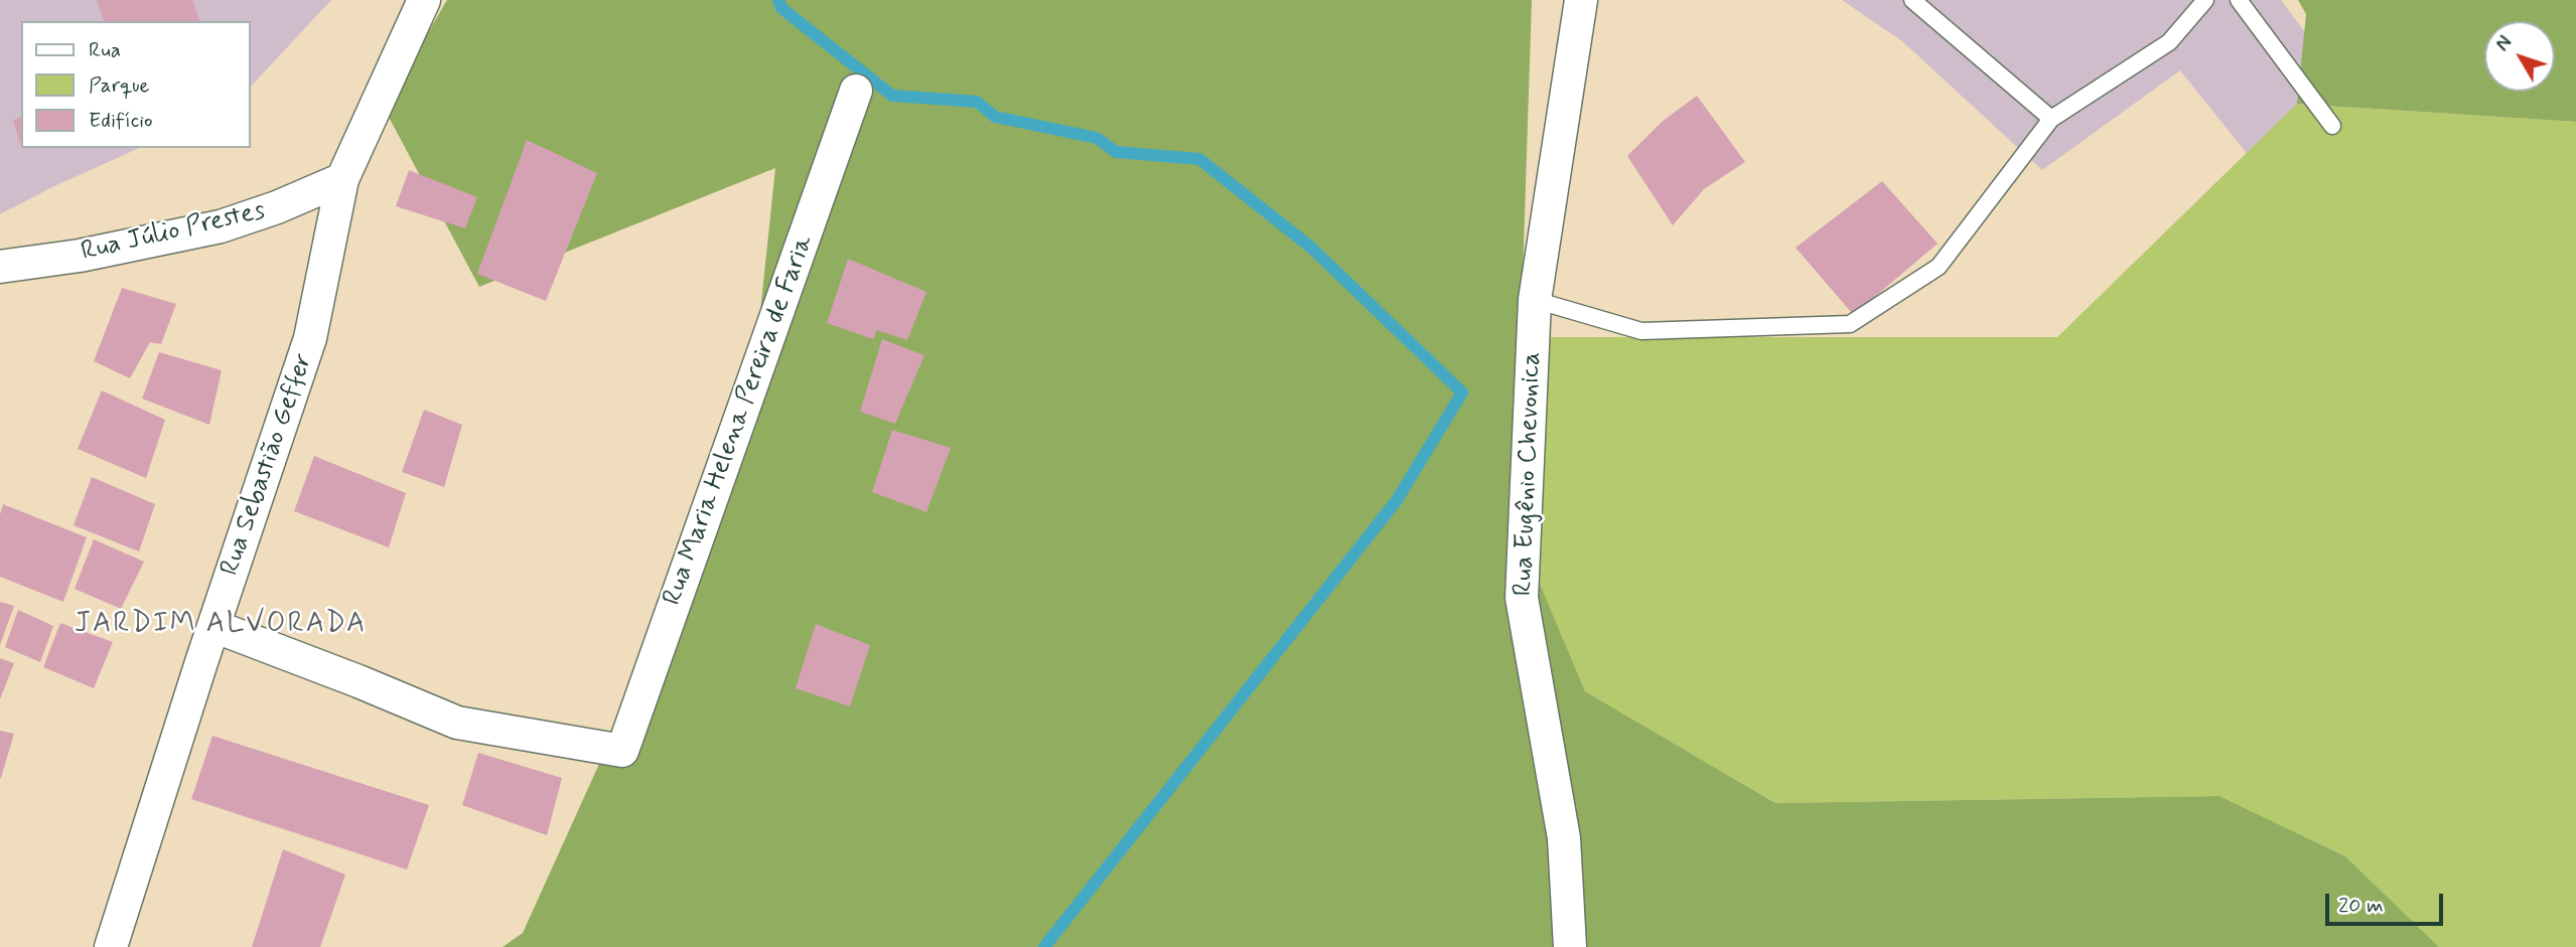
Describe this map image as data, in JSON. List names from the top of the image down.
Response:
{
  "streets": {
    "street": [
      "Rua Júlio Prestes",
      "Rua Maria Helena Pereira de Faria",
      "Rua Sebastião Geffer",
      "Rua Eugênio Chevonica"
    ]
  },
  "crossings": [
    ["Rua Júlio Prestes", "Rua Sebastião Geffer"],
    ["Rua Maria Helena Pereira de Faria", "Rua Sebastião Geffer"]
  ],
  "districts": ["JARDIM ALVORADA"],
  "legend": ["Rua", "Parque", "Edifício"],
  "scale_bar": "20 m",
  "north": "top left"
}
